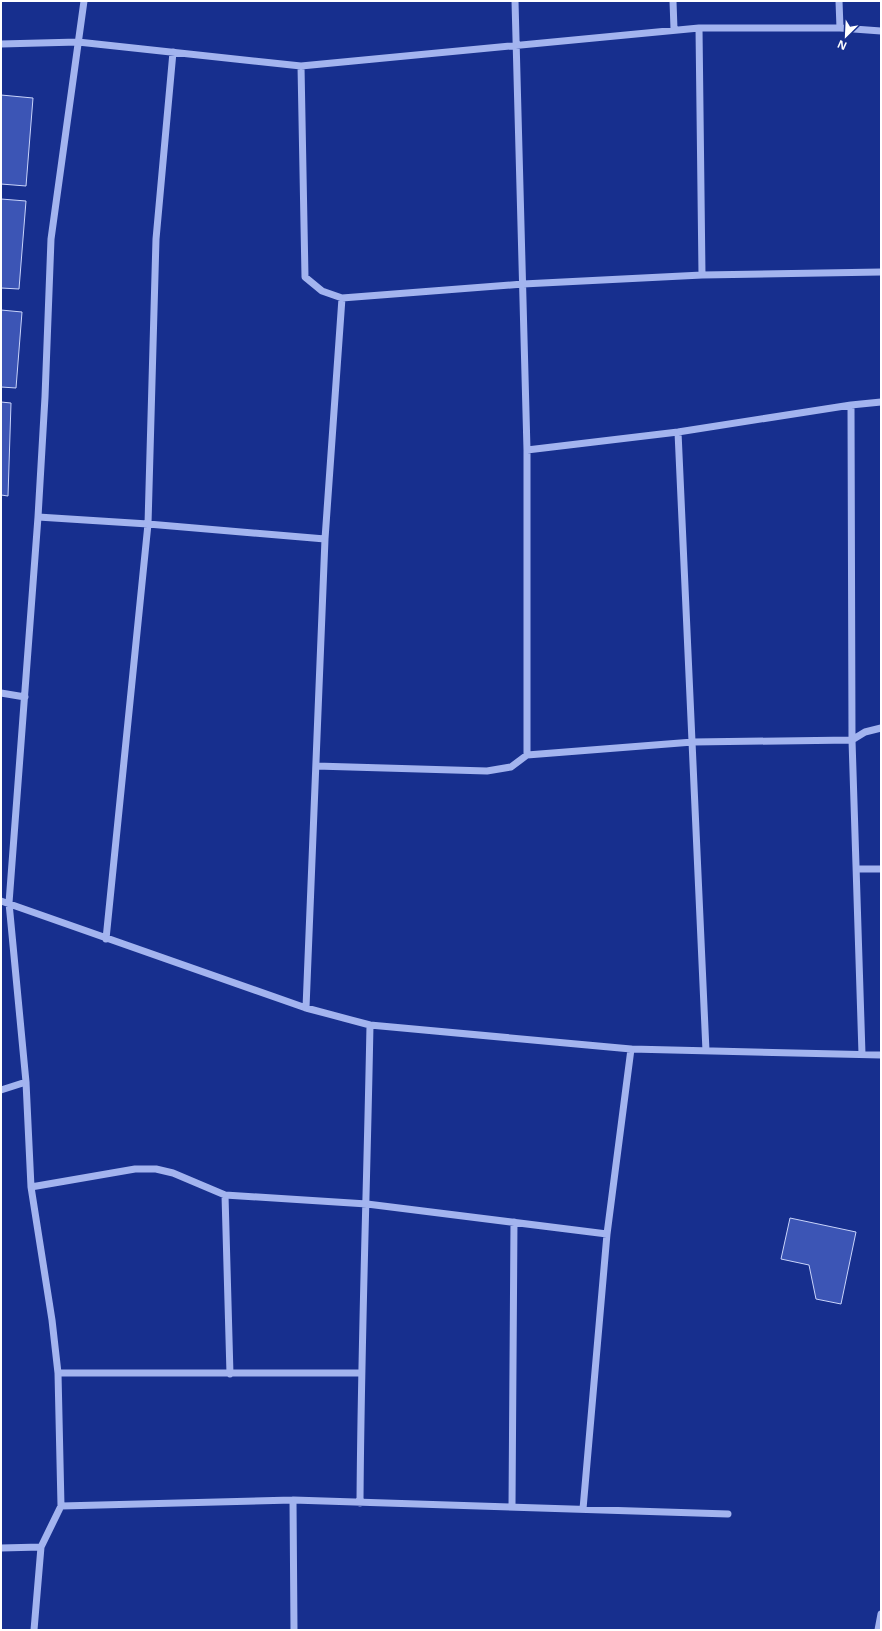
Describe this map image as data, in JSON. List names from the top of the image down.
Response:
{
  "north": "bottom left"
}
